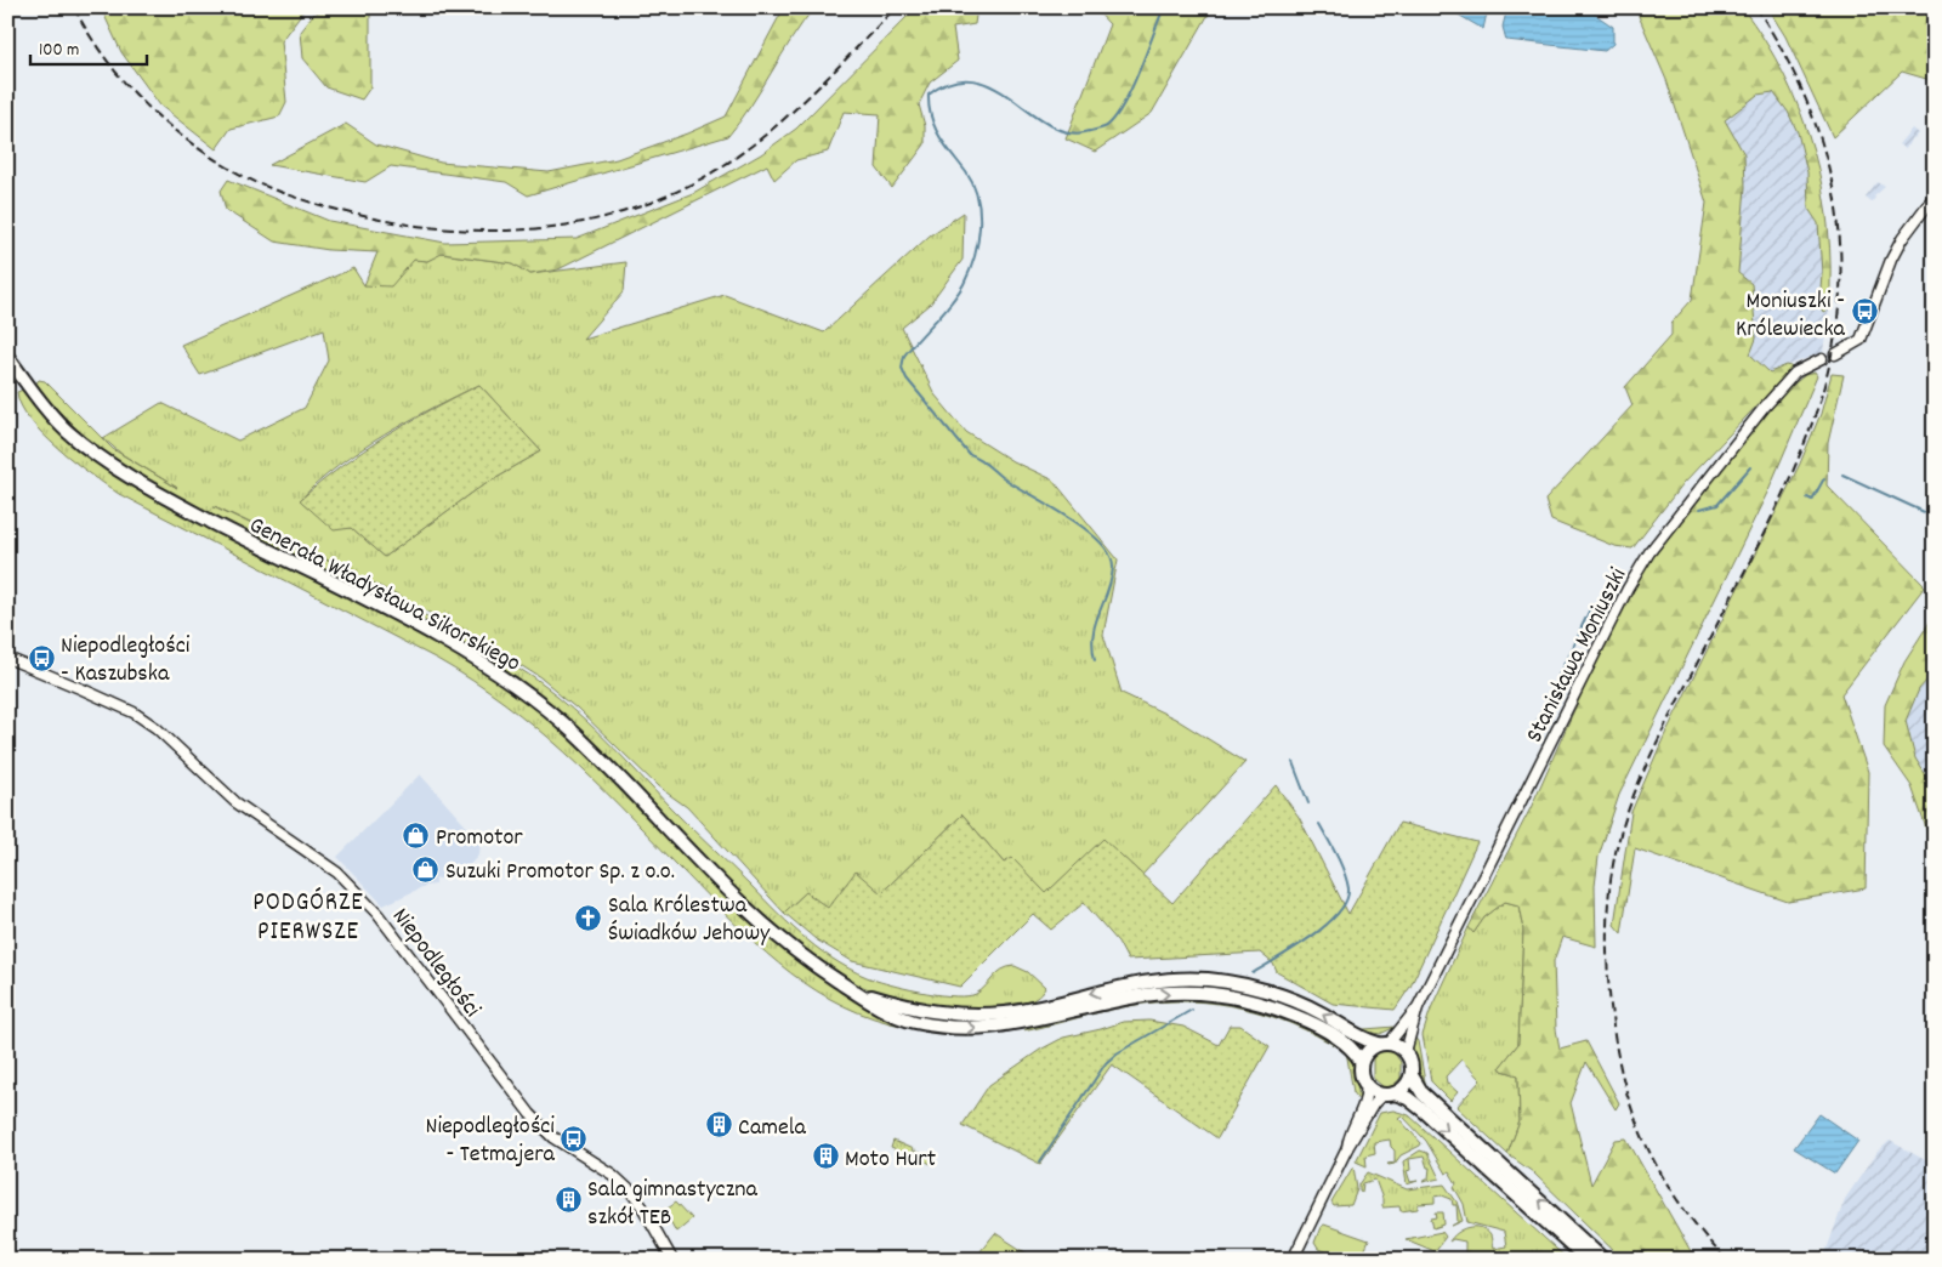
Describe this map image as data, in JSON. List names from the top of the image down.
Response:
{
  "streets": {
    "main road": ["Generała Władysława Sikorskiego"],
    "street": ["Stanisława Moniuszki", "Niepodległości"]
  },
  "crossings": [
    ["Generała Władysława Sikorskiego", "Stanisława Moniuszki"]
  ],
  "districts": ["PODGÓRZE PIERWSZE"],
  "places": {
    "bus stop": ["Moniuszki - Królewiecka", "Niepodległości - Kaszubska", "Niepodległości - Tetmajera"],
    "shop": ["Promotor", "Suzuki Promotor Sp. z o.o."],
    "church": ["Sala Królestwa Świadków Jehowy"],
    "building": ["Camela", "Moto Hurt", "Sala gimnastyczna szkół TEB"]
  },
  "scale_bar": "100 m"
}
